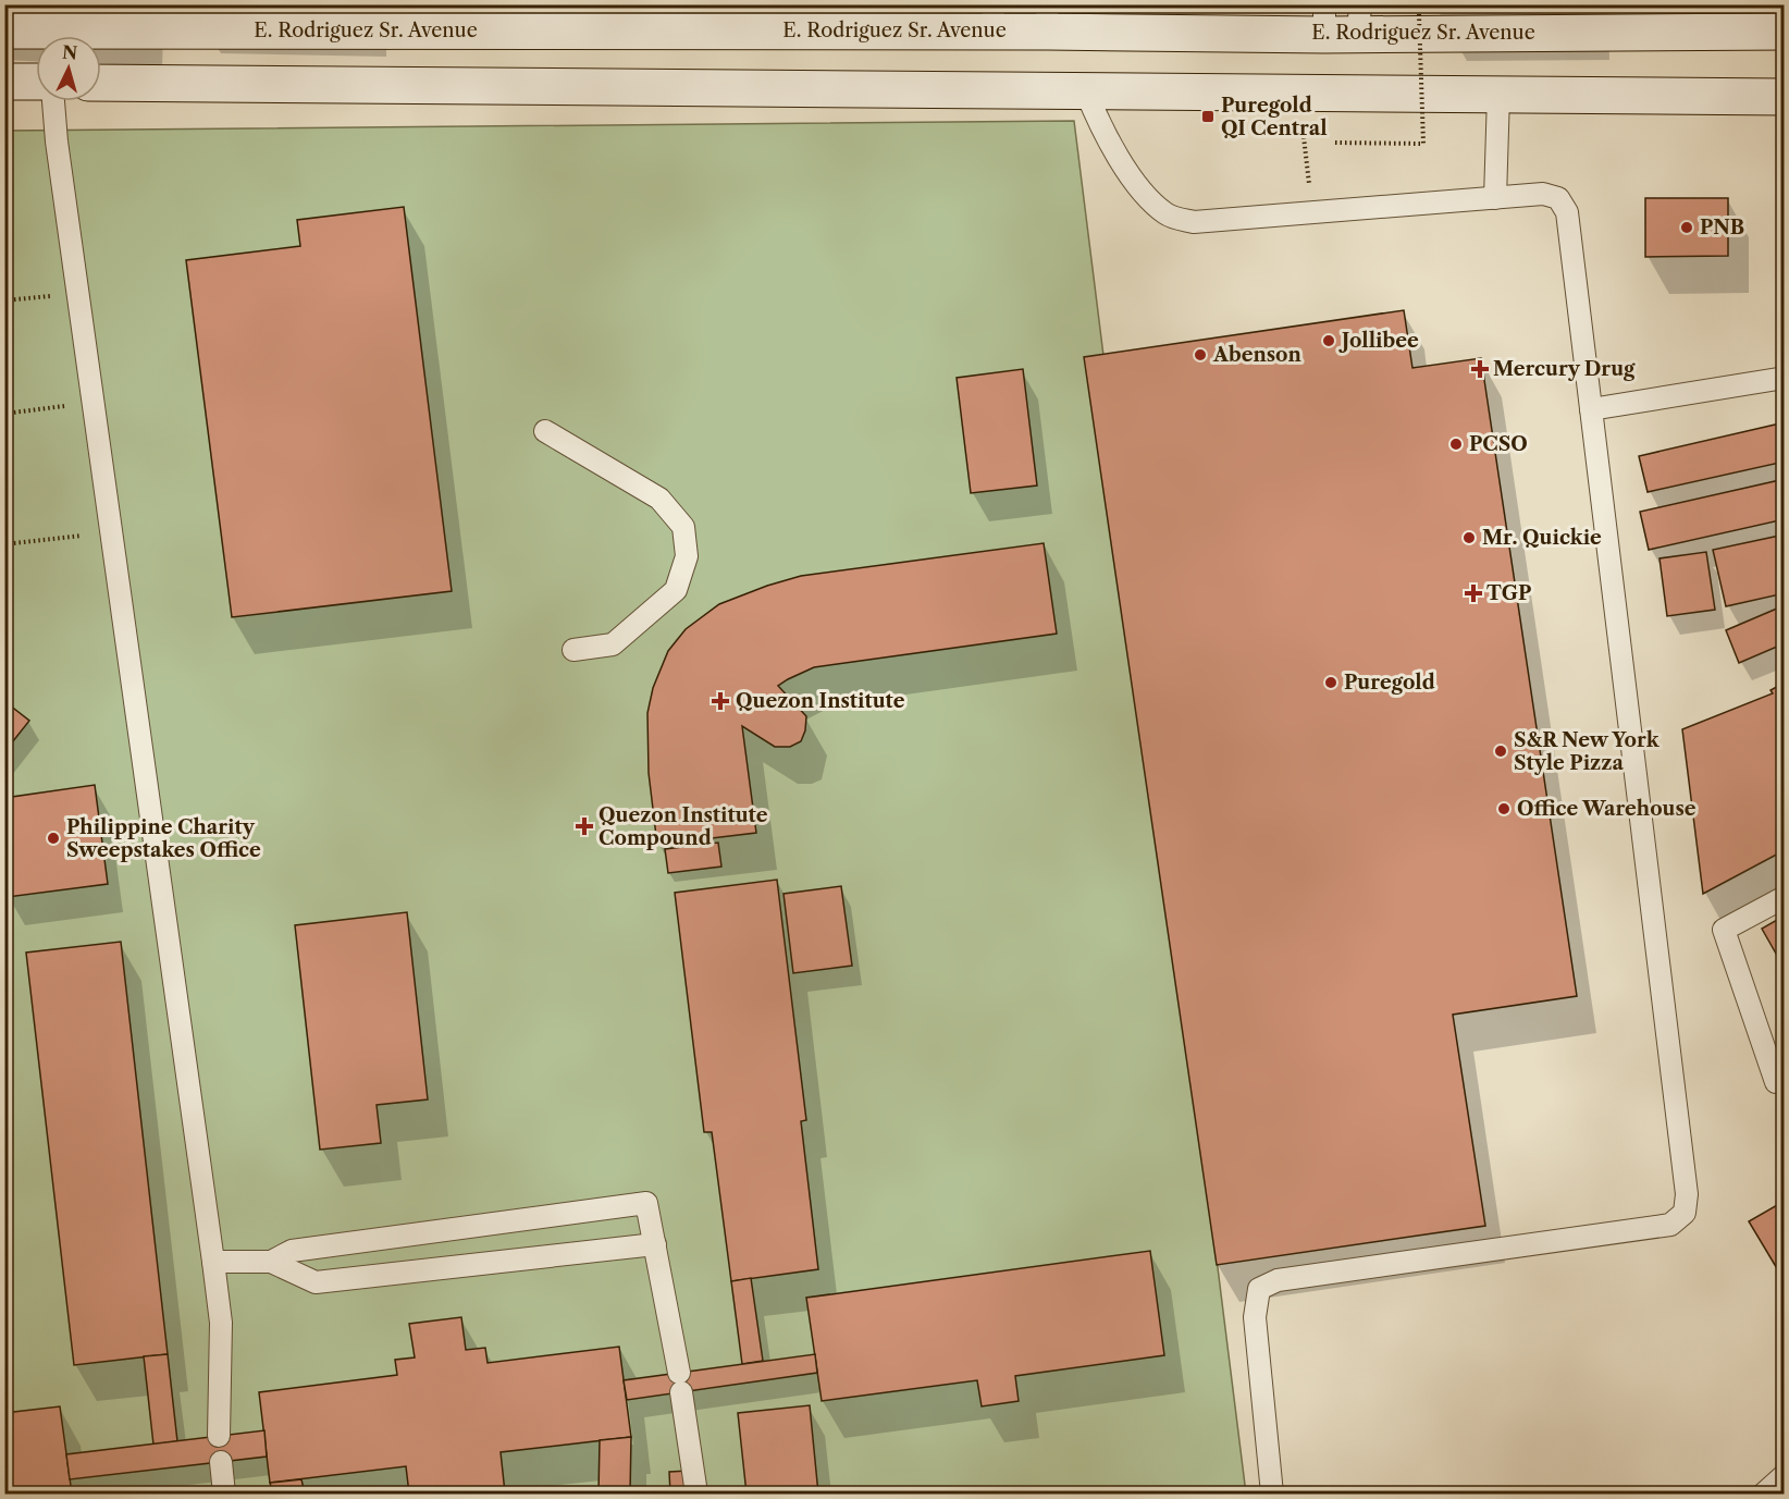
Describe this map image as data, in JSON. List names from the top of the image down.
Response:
{
  "streets": {
    "main road": ["E. Rodriguez Sr. Avenue"]
  },
  "places": {
    "transit": ["Puregold QI Central"],
    "other": [
      "PNB",
      "Jollibee",
      "Abenson",
      "PCSO",
      "Mr. Quickie",
      "Puregold",
      "S&R New York Style Pizza",
      "Office Warehouse",
      "Philippine Charity Sweepstakes Office"
    ],
    "health": [
      "Mercury Drug",
      "TGP",
      "Quezon Institute",
      "Quezon Institute Compound"
    ]
  },
  "north": "top"
}
